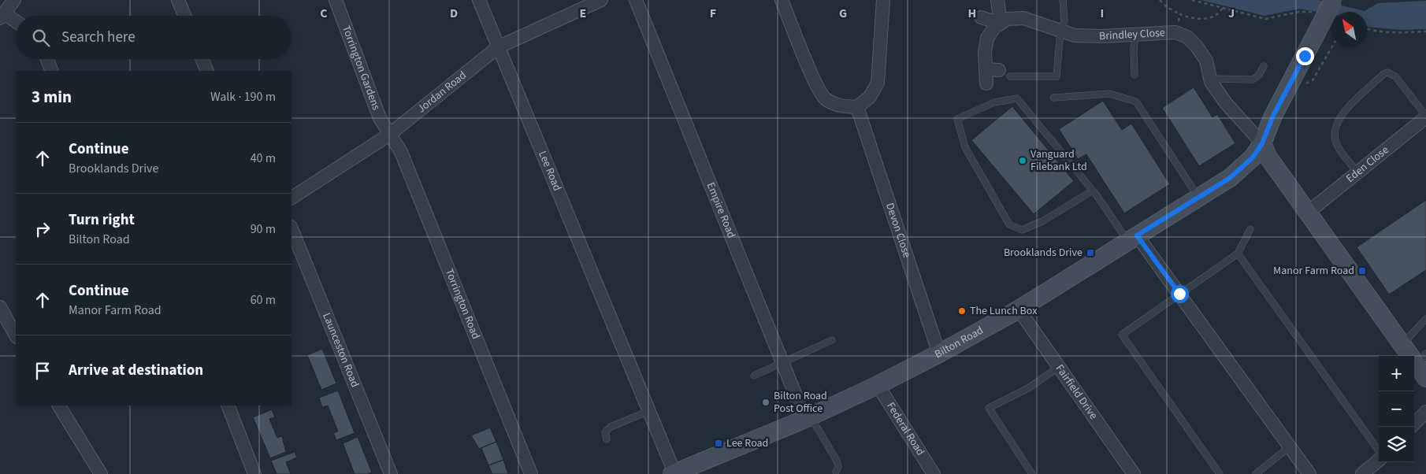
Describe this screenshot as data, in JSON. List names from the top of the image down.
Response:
{
  "streets": {
    "street": [
      "Brindley Close",
      "Torrington Gardens",
      "Jordan Road",
      "Eden Close",
      "Lee Road",
      "Empire Road",
      "Devon Close",
      "Torrington Road",
      "Bilton Road",
      "Launceston Road",
      "Fairfield Drive",
      "Federal Road"
    ]
  },
  "crossings": [
    ["Brindley Close", "Bilton Road"],
    ["Torrington Gardens", "Jordan Road"],
    ["Torrington Gardens", "Torrington Road"],
    ["Jordan Road", "Lee Road"],
    ["Jordan Road", "Torrington Road"],
    ["Lee Road", "Bilton Road"],
    ["Empire Road", "Bilton Road"],
    ["Devon Close", "Bilton Road"],
    ["Bilton Road", "Fairfield Drive"],
    ["Bilton Road", "Federal Road"]
  ],
  "places": {
    "other": ["Vanguard Filebank Ltd", "The Lunch Box", "Bilton Road Post Office"],
    "transit": ["Brooklands Drive", "Manor Farm Road", "Lee Road"]
  },
  "north": "top left",
  "page": {
    "search": "Search here",
    "heading": ["3 min", "Walk · 190 m"],
    "list": [
      ["Continue", "Brooklands Drive", "40 m"],
      ["Turn right", "Bilton Road", "90 m"],
      ["Continue", "Manor Farm Road", "60 m"],
      "Arrive at destination"
    ],
    "map_buttons": ["+", "−"]
  },
  "grid": {
    "columns": [
      "C",
      "D",
      "E",
      "F",
      "G",
      "H",
      "I",
      "J"
    ]
  }
}
